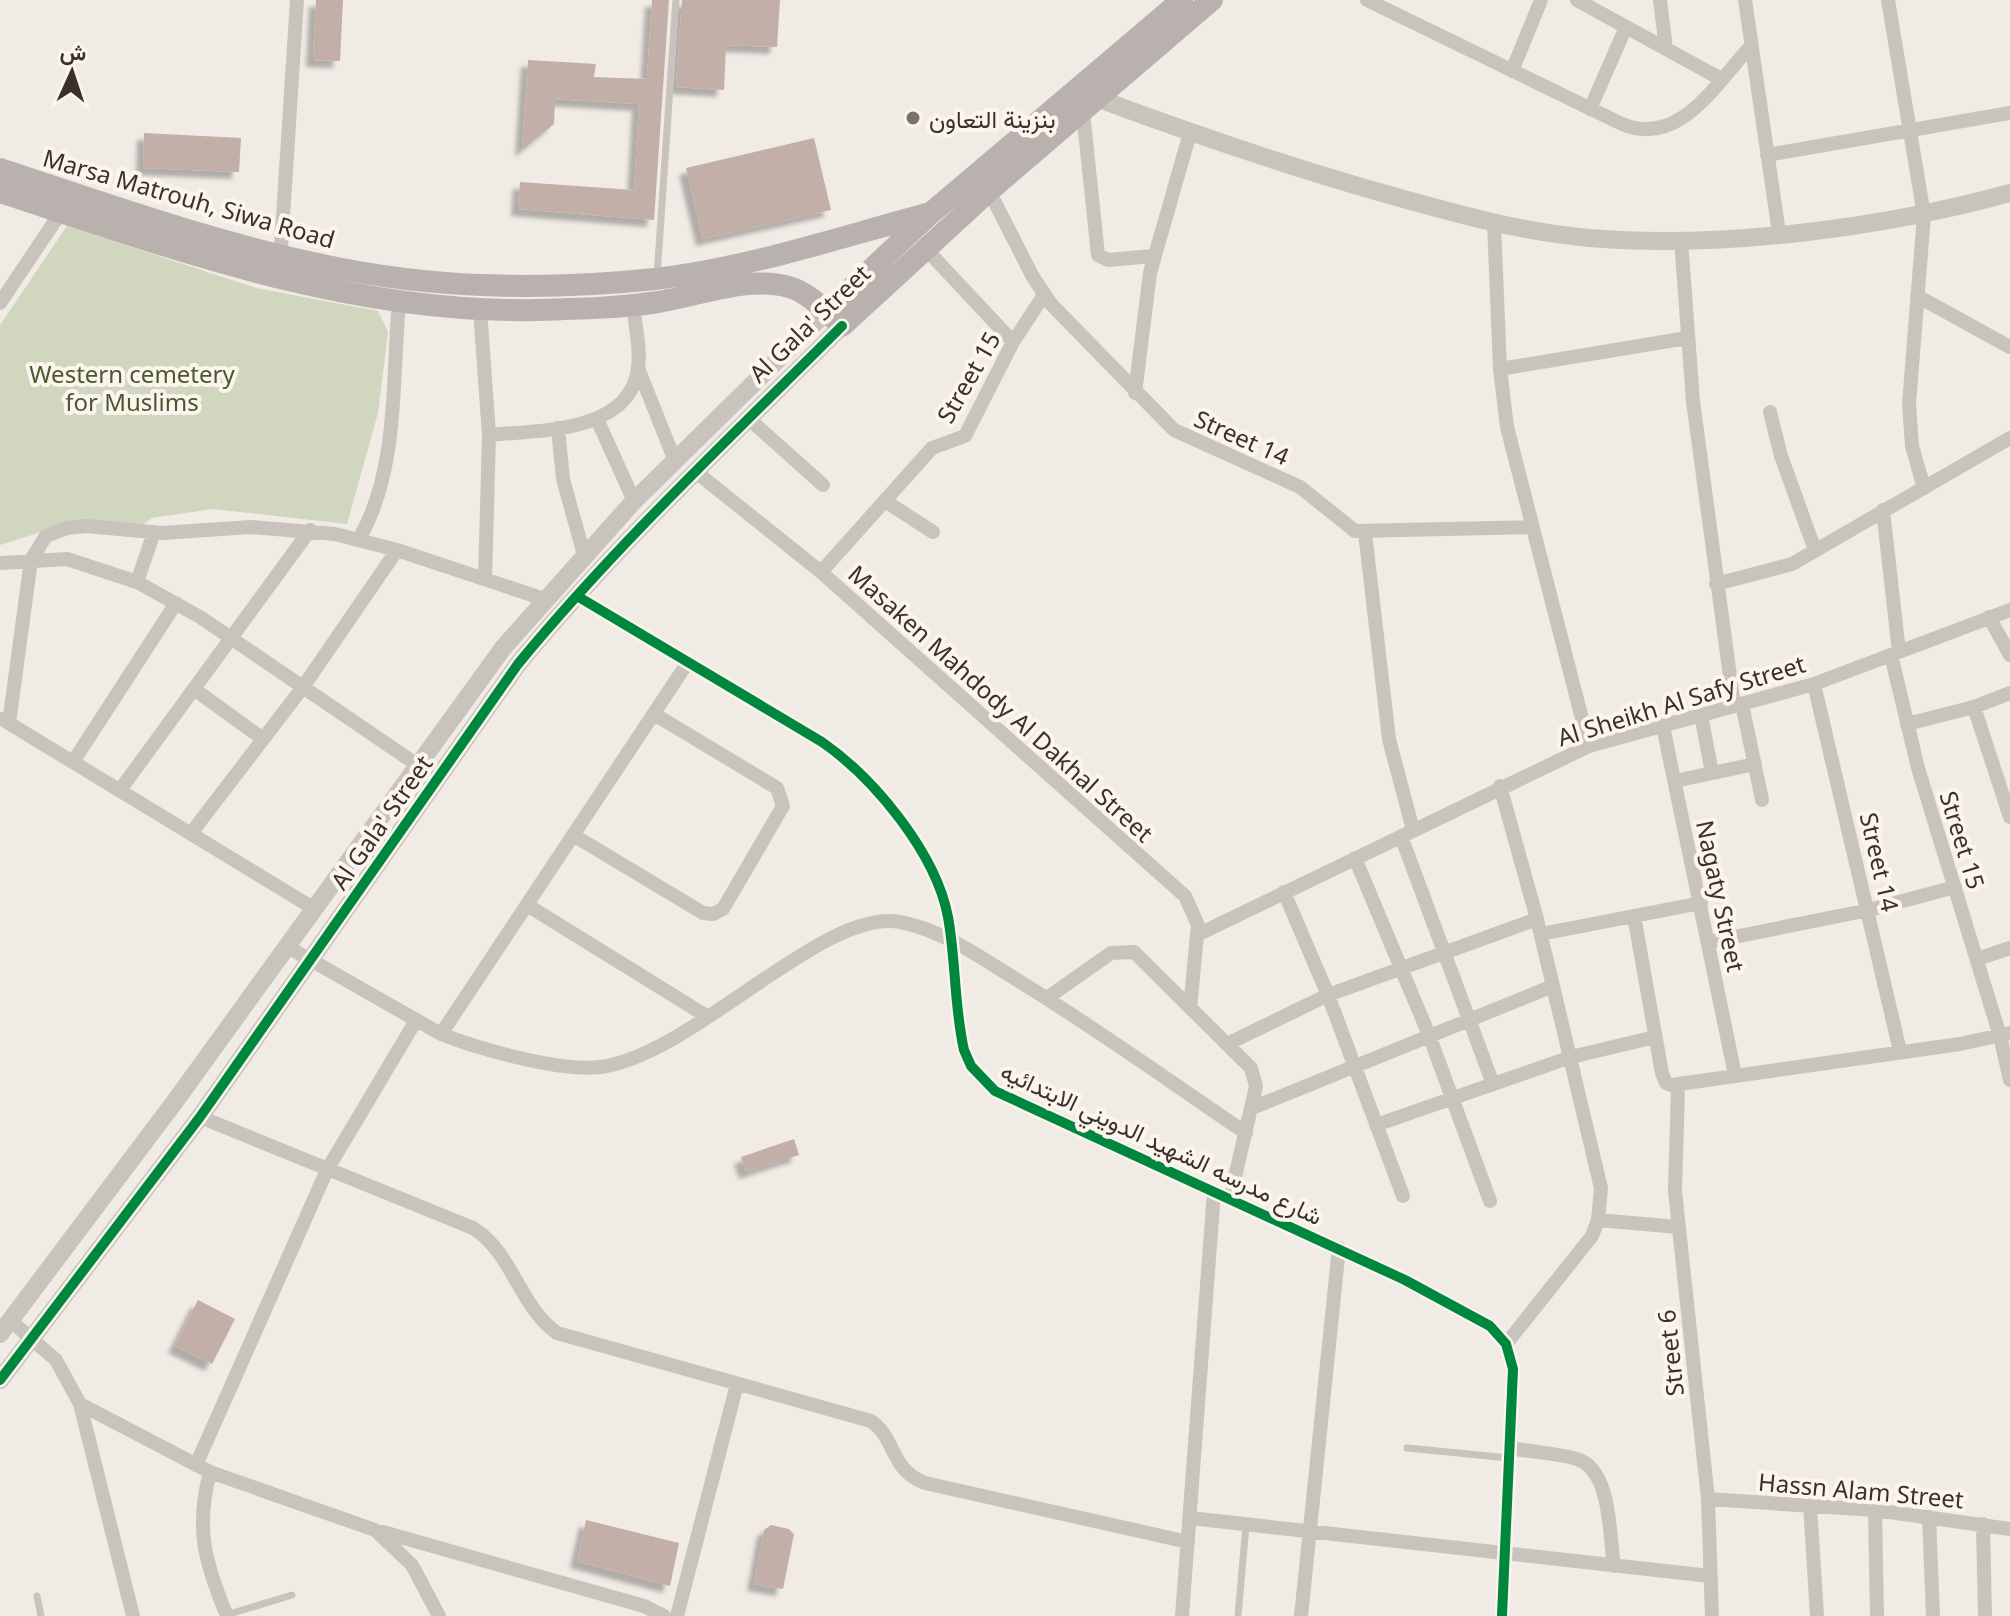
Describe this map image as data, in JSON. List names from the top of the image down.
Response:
{
  "streets": {
    "main road": ["Marsa Matrouh, Siwa Road", "Al Gala' Street"],
    "street": [
      "Street 15",
      "Street 14",
      "Al Sheikh Al Safy Street",
      "Masaken Mahdody Al Dakhal Street",
      "Nagaty Street",
      "شارع مدرسه الشهيد الدويني الابتدائيه",
      "Street 6",
      "Hassn Alam Street"
    ]
  },
  "crossings": [
    ["Marsa Matrouh, Siwa Road", "Al Gala' Street"],
    ["Al Gala' Street", "Street 14"],
    ["Al Gala' Street", "Masaken Mahdody Al Dakhal Street"],
    ["Al Gala' Street", "شارع مدرسه الشهيد الدويني الابتدائيه"],
    ["Street 15", "Street 14"],
    ["Street 15", "Al Sheikh Al Safy Street"],
    ["Street 15", "Masaken Mahdody Al Dakhal Street"],
    ["Street 14", "Al Sheikh Al Safy Street"],
    ["Al Sheikh Al Safy Street", "Masaken Mahdody Al Dakhal Street"],
    ["Al Sheikh Al Safy Street", "Nagaty Street"],
    ["Street 6", "Hassn Alam Street"]
  ],
  "parks": ["Western cemetery for Muslims"],
  "places": ["بنزينة التعاون"],
  "north": "top"
}
